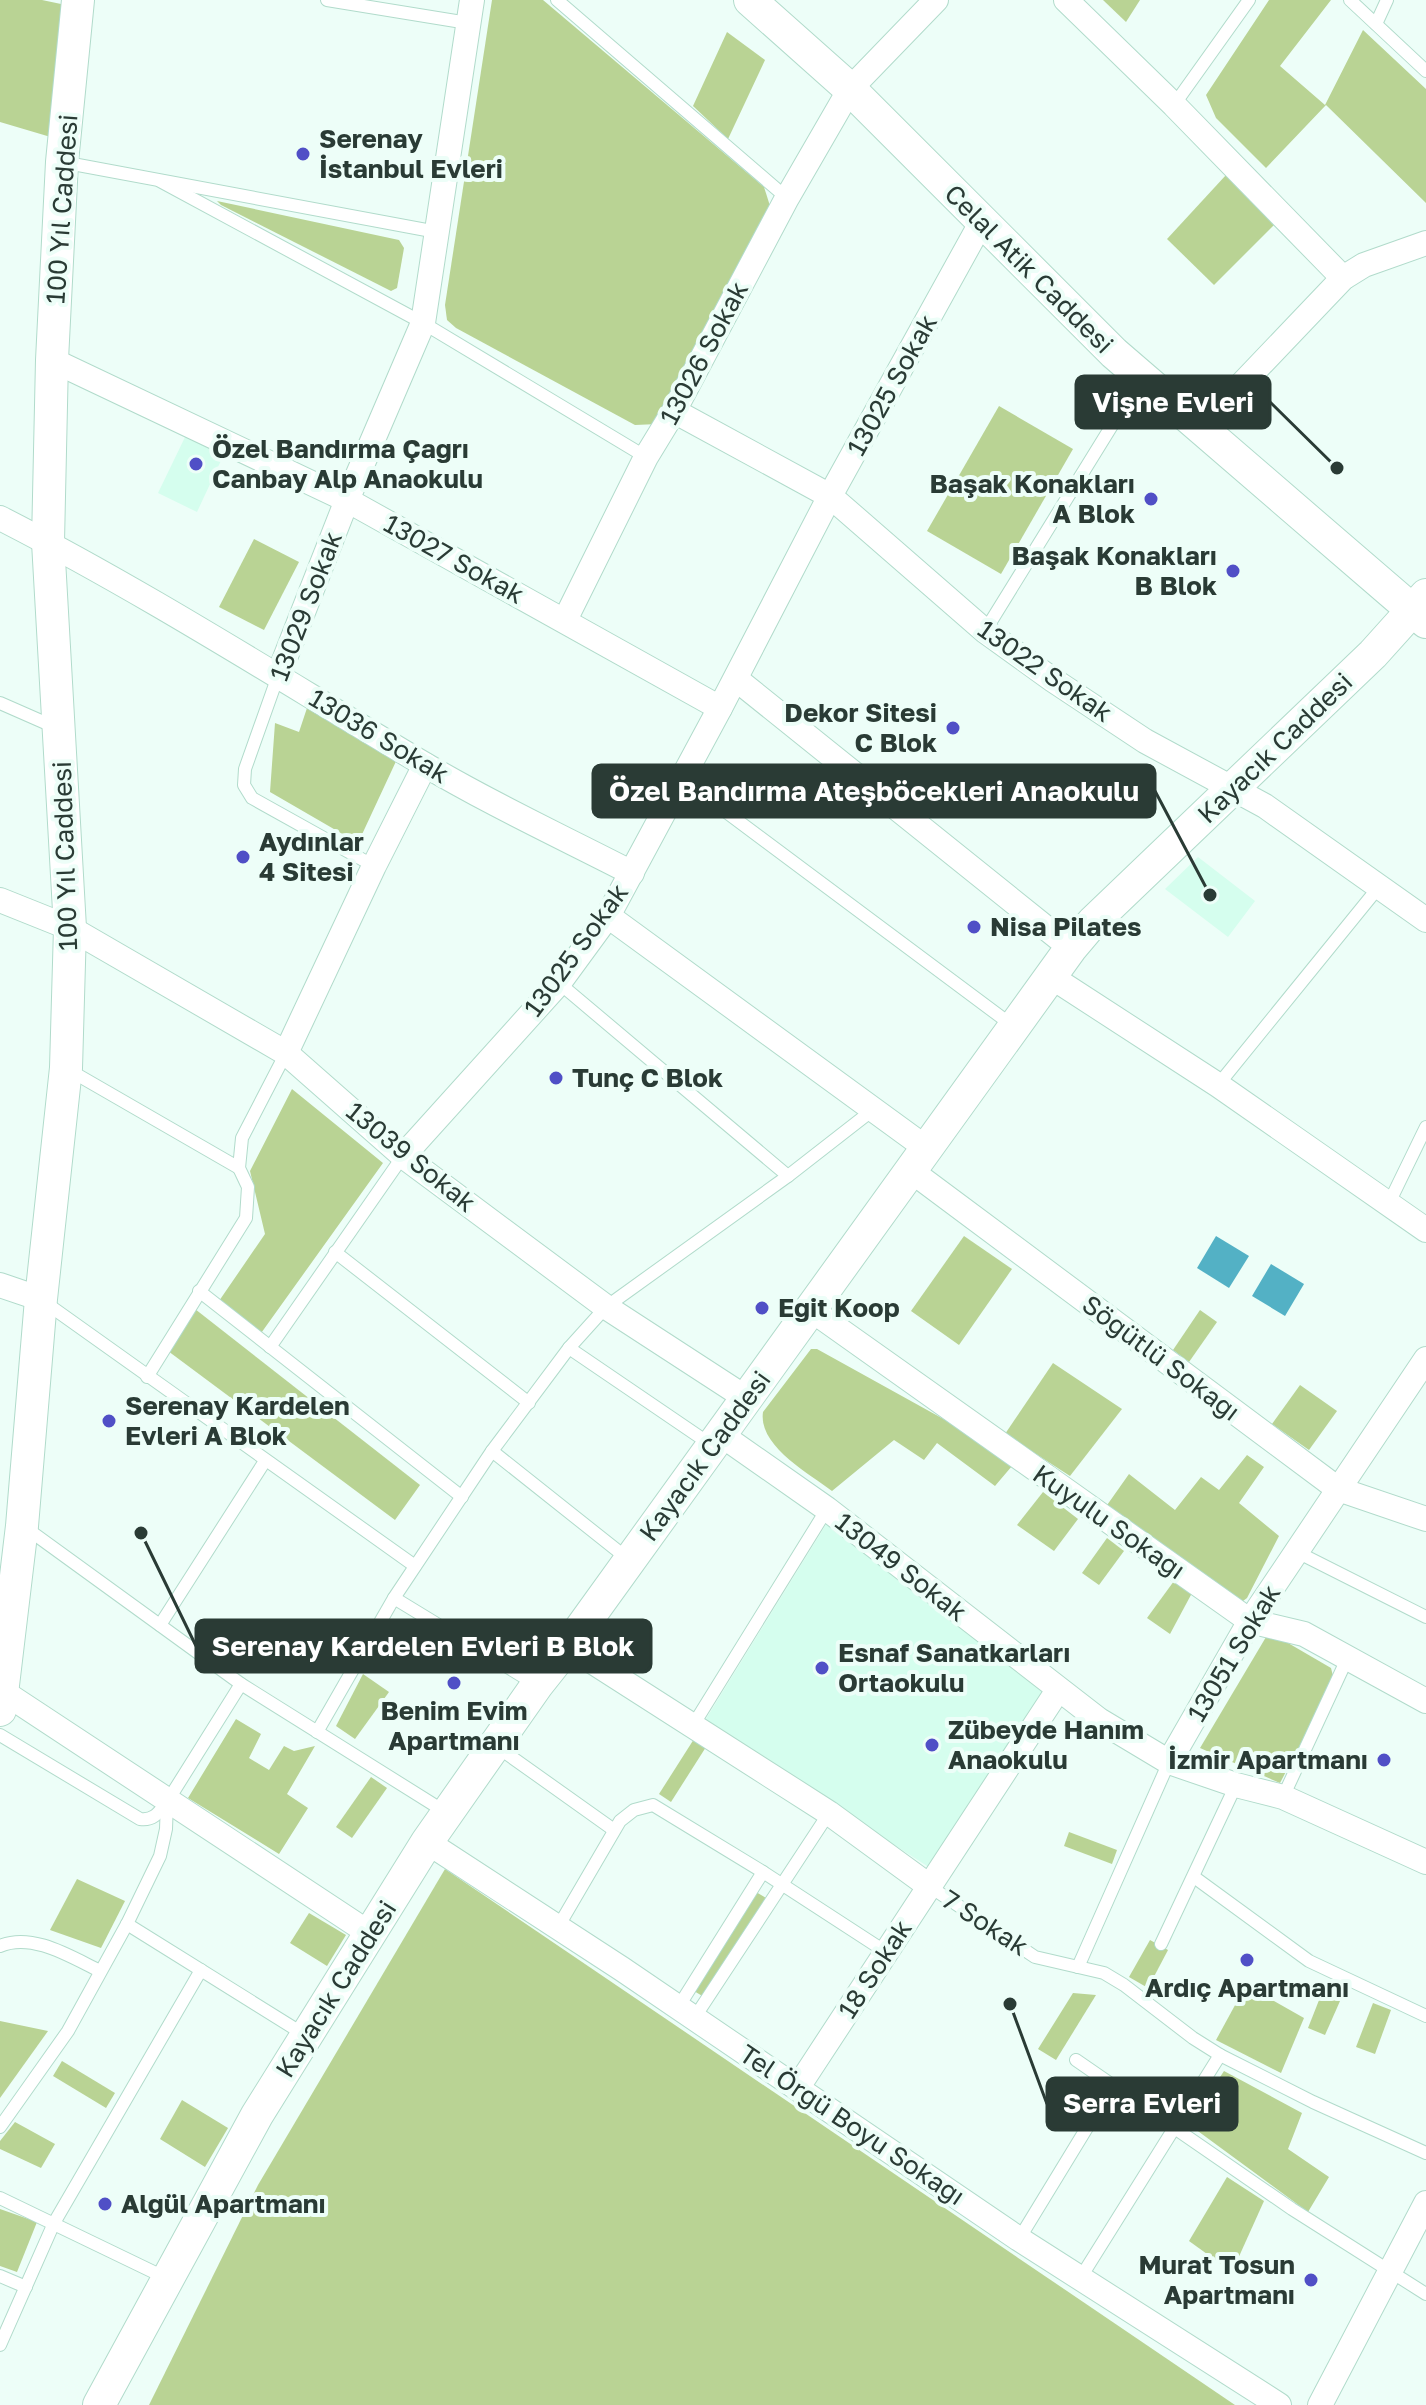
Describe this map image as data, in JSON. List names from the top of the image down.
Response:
{
  "streets": {
    "street": [
      "100 Yıl Caddesi",
      "Celal Atik Caddesi",
      "13026 Sokak",
      "13025 Sokak",
      "13027 Sokak",
      "13029 Sokak",
      "13022 Sokak",
      "13036 Sokak",
      "Kayacık Caddesi",
      "13039 Sokak",
      "Söğütlü Sokağı",
      "Kuyulu Sokağı",
      "13049 Sokak",
      "13051 Sokak",
      "7 Sokak",
      "18 Sokak",
      "Tel Örgü Boyu Sokağı"
    ]
  },
  "crossings": [
    ["100 Yıl Caddesi", "13027 Sokak"],
    ["100 Yıl Caddesi", "13036 Sokak"],
    ["100 Yıl Caddesi", "13039 Sokak"],
    ["Celal Atik Caddesi", "13026 Sokak"],
    ["Celal Atik Caddesi", "13025 Sokak"],
    ["Celal Atik Caddesi", "Kayacık Caddesi"],
    ["13026 Sokak", "13027 Sokak"],
    ["13026 Sokak", "13022 Sokak"],
    ["13025 Sokak", "13027 Sokak"],
    ["13025 Sokak", "13022 Sokak"],
    ["13025 Sokak", "13036 Sokak"],
    ["13025 Sokak", "13039 Sokak"],
    ["13025 Sokak", "Söğütlü Sokağı"],
    ["13027 Sokak", "13029 Sokak"],
    ["13029 Sokak", "13036 Sokak"],
    ["13022 Sokak", "Kayacık Caddesi"],
    ["Kayacık Caddesi", "13039 Sokak"],
    ["Kayacık Caddesi", "Söğütlü Sokağı"],
    ["Kayacık Caddesi", "Kuyulu Sokağı"],
    ["Kayacık Caddesi", "13049 Sokak"],
    ["Kayacık Caddesi", "7 Sokak"],
    ["Kayacık Caddesi", "Tel Örgü Boyu Sokağı"],
    ["Söğütlü Sokağı", "13051 Sokak"],
    ["Kuyulu Sokağı", "13051 Sokak"],
    ["13049 Sokak", "13051 Sokak"],
    ["13049 Sokak", "18 Sokak"],
    ["13051 Sokak", "7 Sokak"],
    ["7 Sokak", "18 Sokak"],
    ["18 Sokak", "Tel Örgü Boyu Sokağı"]
  ],
  "places": [
    "Serenay İstanbul Evleri",
    "Özel Bandırma Çağrı Canbay Alp Anaokulu",
    "Vişne Evleri",
    "Başak Konakları A Blok",
    "Başak Konakları B Blok",
    "Dekor Sitesi C Blok",
    "Aydınlar 4 Sitesi",
    "Özel Bandırma Ateşböcekleri Anaokulu",
    "Nisa Pilates",
    "Tunç C Blok",
    "Eğit Koop",
    "Serenay Kardelen Evleri A Blok",
    "Serenay Kardelen Evleri B Blok",
    "Esnaf Sanatkarları Ortaokulu",
    "Benim Evim Apartmanı",
    "Zübeyde Hanım Anaokulu",
    "İzmir Apartmanı",
    "Ardıç Apartmanı",
    "Serra Evleri",
    "Algül Apartmanı",
    "Murat Tosun Apartmanı"
  ]
}
